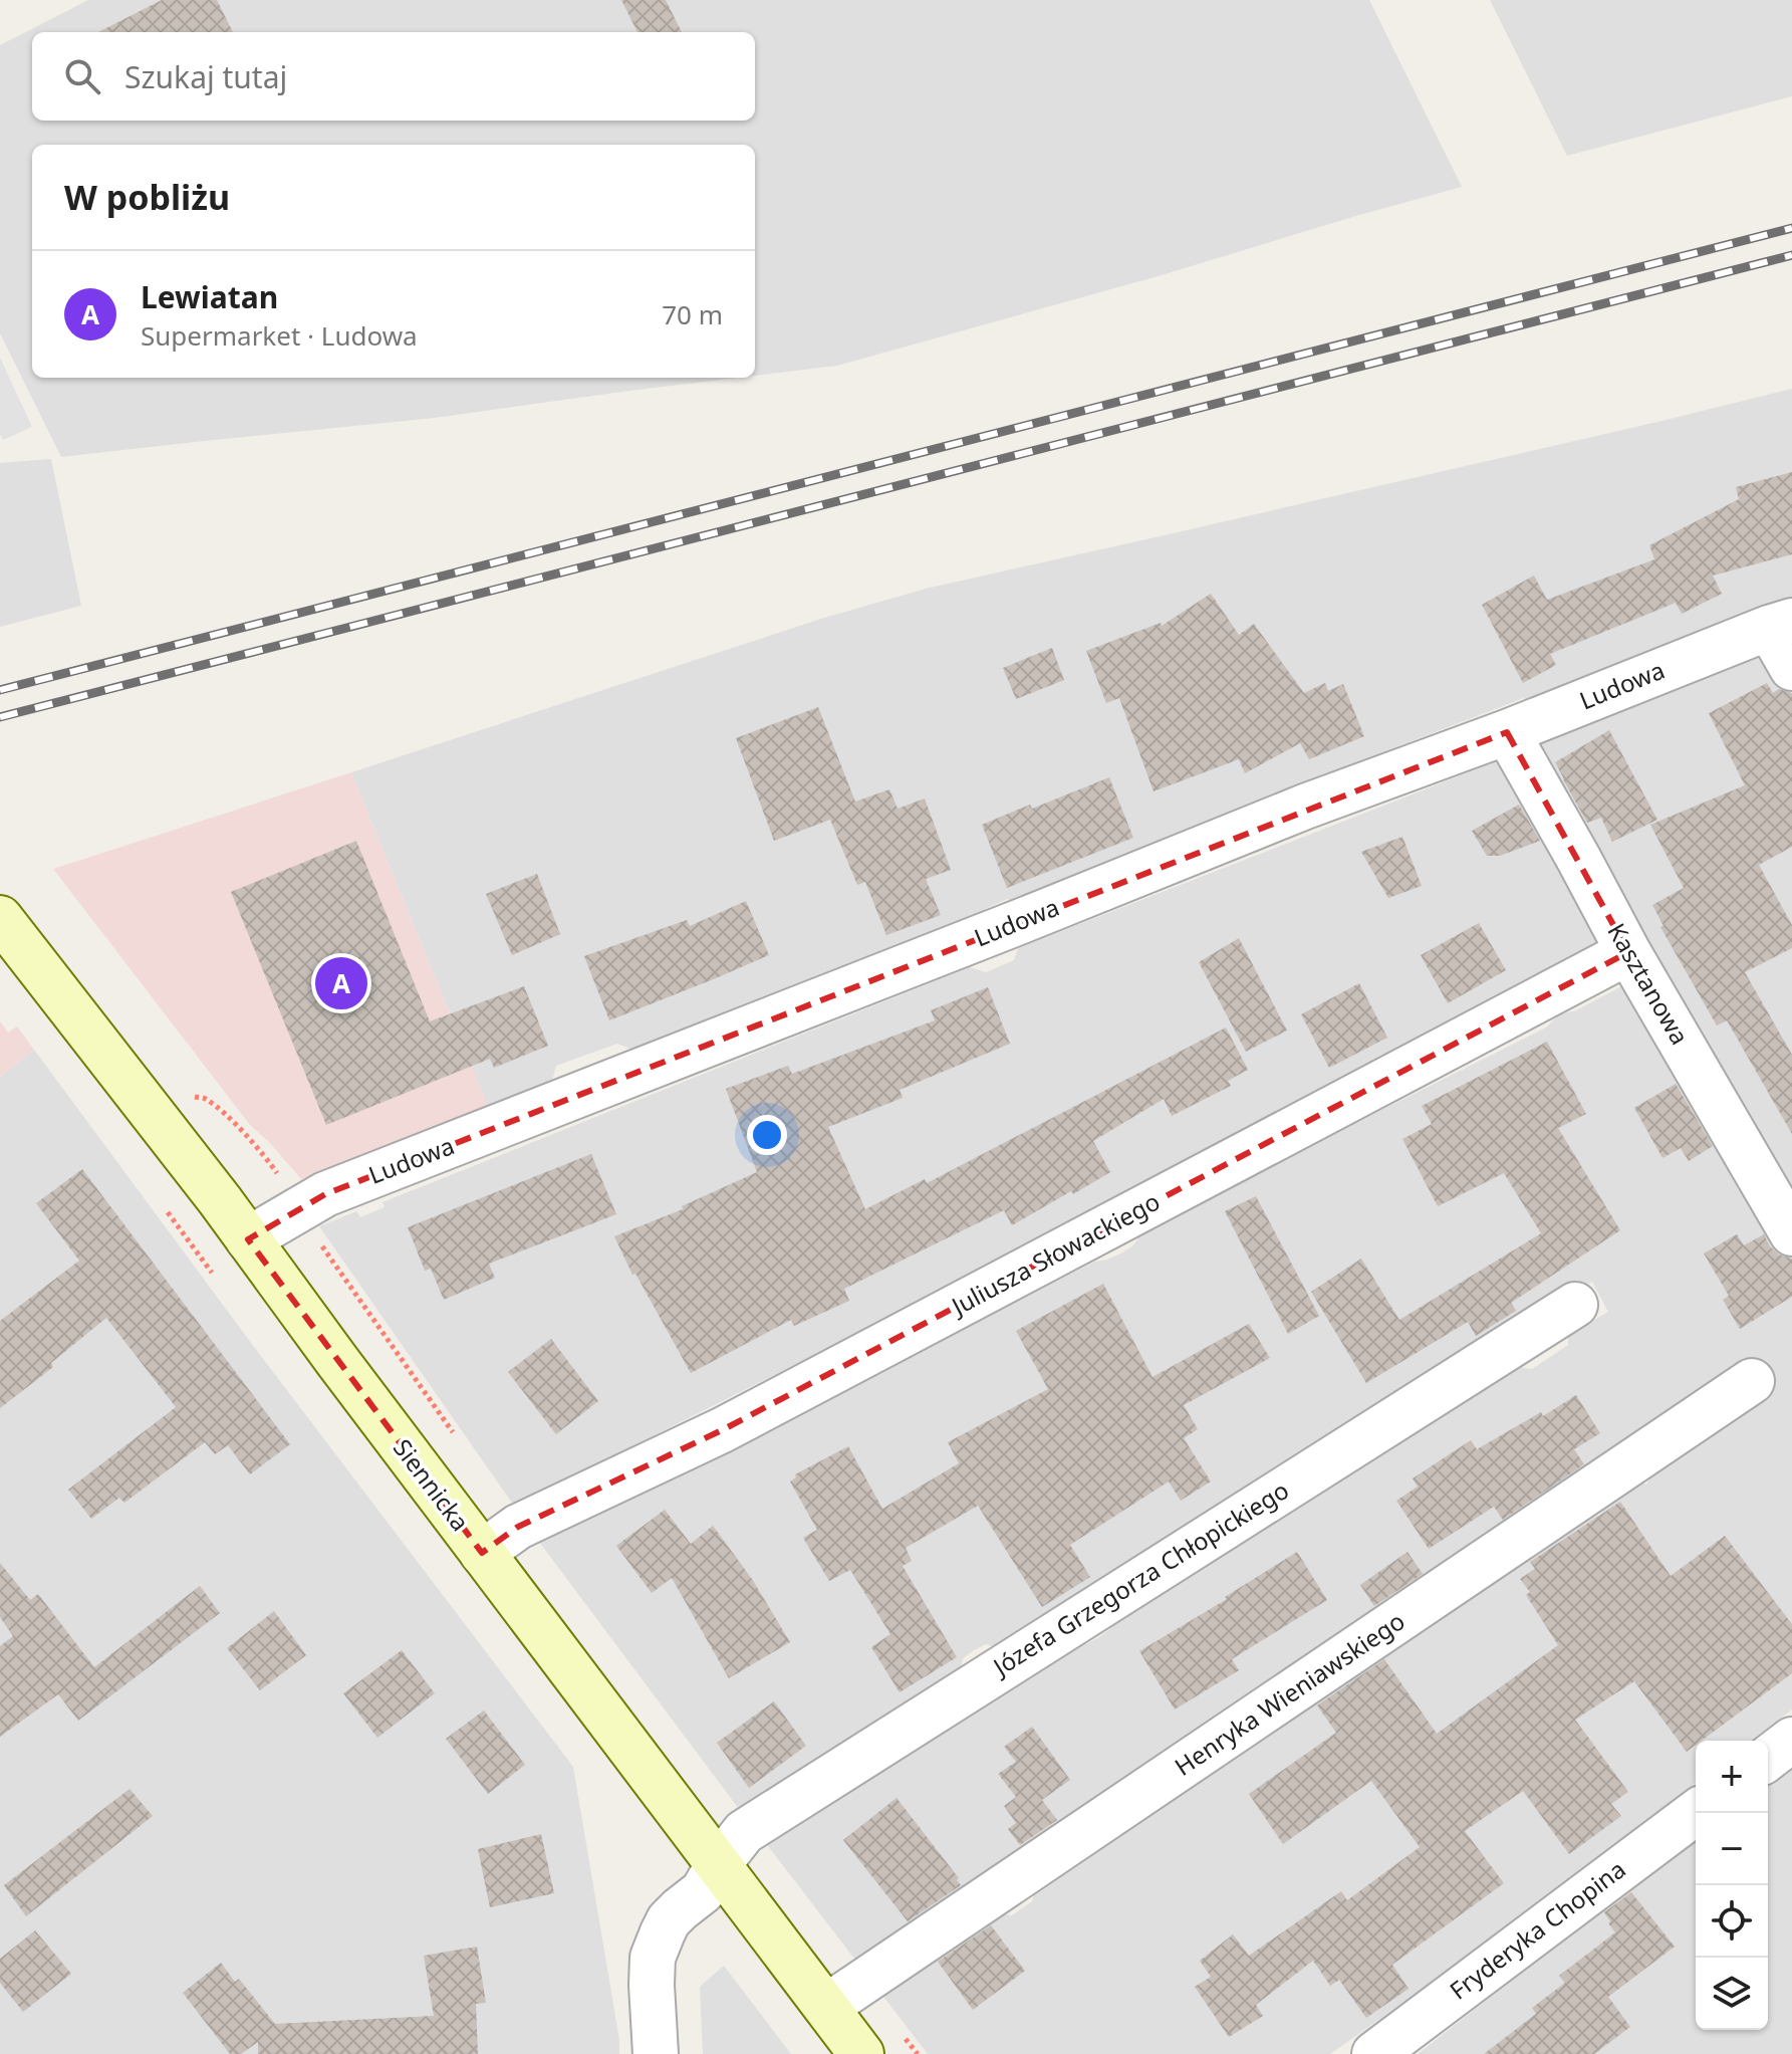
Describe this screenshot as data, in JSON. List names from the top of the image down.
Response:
{
  "streets": {
    "main road": ["Siennicka"],
    "street": [
      "Ludowa",
      "Kasztanowa",
      "Juliusza Słowackiego",
      "Józefa Grzegorza Chłopickiego",
      "Henryka Wieniawskiego",
      "Fryderyka Chopina"
    ]
  },
  "crossings": [
    ["Ludowa", "Kasztanowa"],
    ["Ludowa", "Siennicka"],
    ["Kasztanowa", "Juliusza Słowackiego"],
    ["Juliusza Słowackiego", "Siennicka"],
    ["Siennicka", "Józefa Grzegorza Chłopickiego"],
    ["Siennicka", "Henryka Wieniawskiego"]
  ],
  "page": {
    "search": "Szukaj tutaj",
    "heading": "W pobliżu",
    "list": [
      {
        "mark": "A",
        "name": "Lewiatan",
        "note": "Supermarket · Ludowa",
        "value": "70 m"
      }
    ],
    "pins": "A",
    "map_buttons": ["+", "−"]
  }
}
